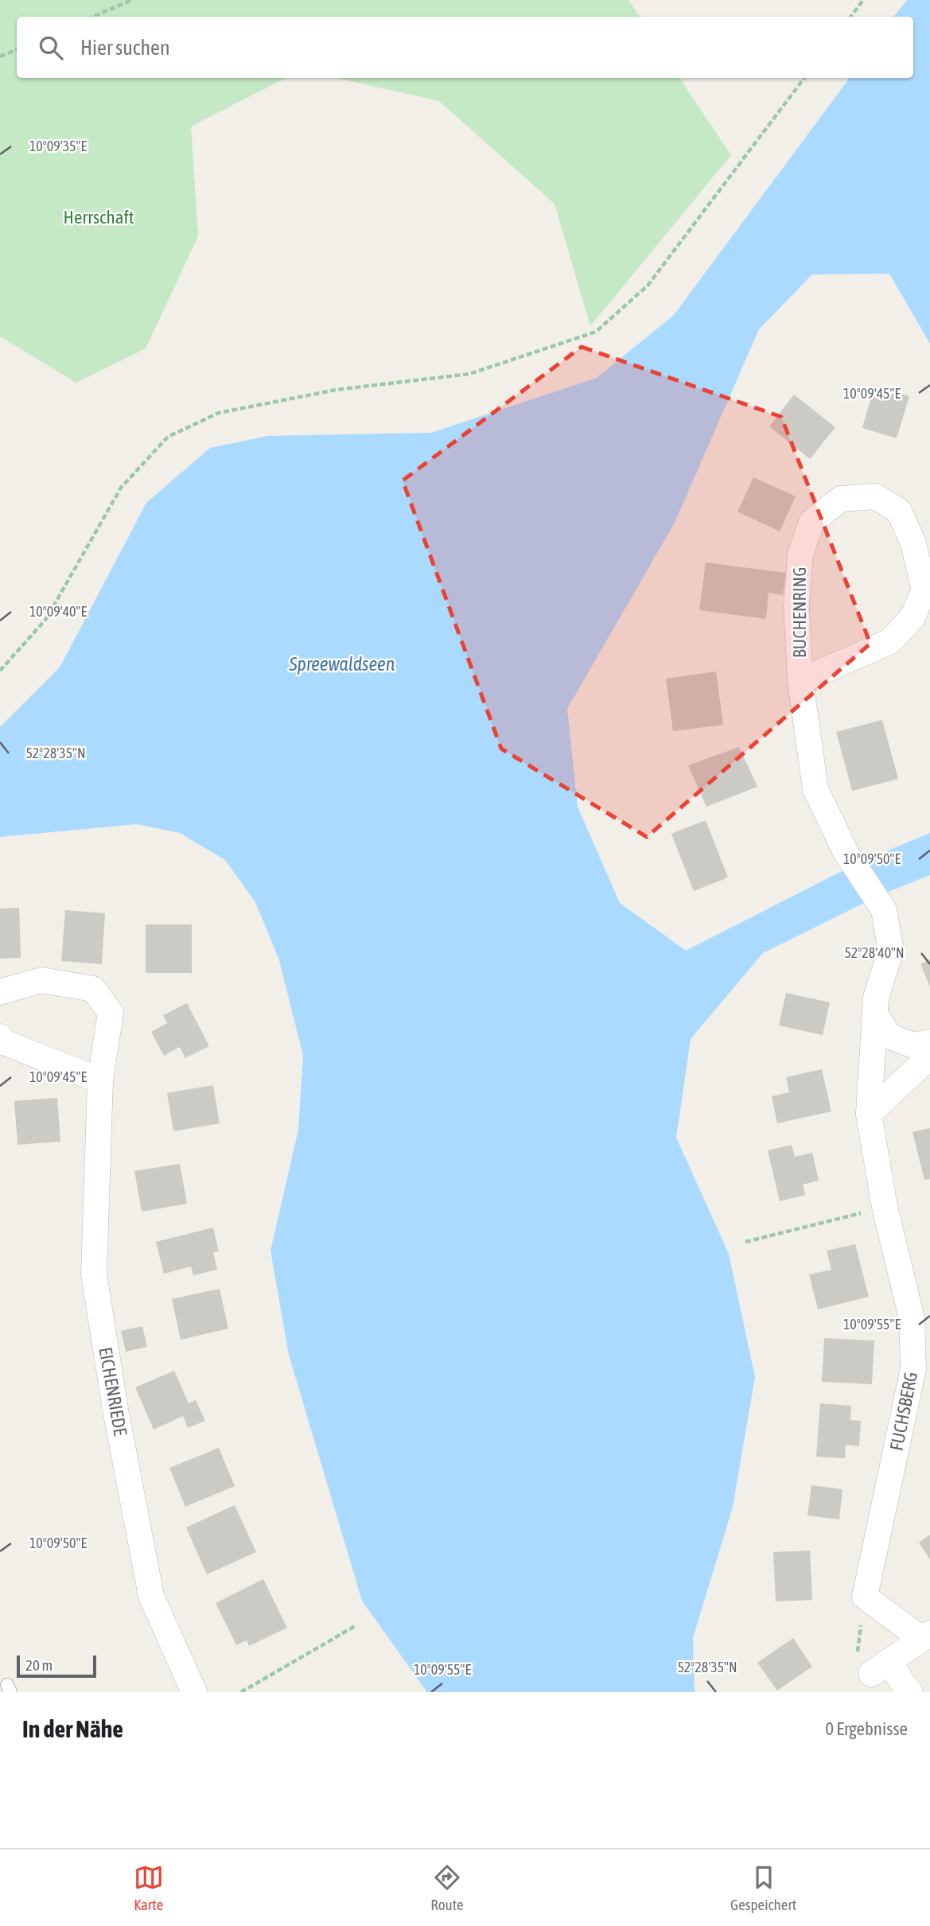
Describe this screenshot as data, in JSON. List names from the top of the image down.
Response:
{
  "streets": {
    "street": ["BUCHENRING", "EICHENRIEDE", "FUCHSBERG"]
  },
  "crossings": [
    ["BUCHENRING", "FUCHSBERG"]
  ],
  "water": ["Spreewaldseen"],
  "parks": ["Herrschaft"],
  "scale_bar": "20 m",
  "page": {
    "search": "Hier suchen",
    "scale": "20 m",
    "heading": ["In der Nähe", "0 Ergebnisse"],
    "nav": ["Karte", "Route", "Gespeichert"]
  },
  "coordinates": [
    "10°09'35\"E",
    "10°09'45\"E",
    "10°09'40\"E",
    "52°28'35\"N",
    "10°09'50\"E",
    "52°28'40\"N",
    "10°09'55\"E"
  ]
}
